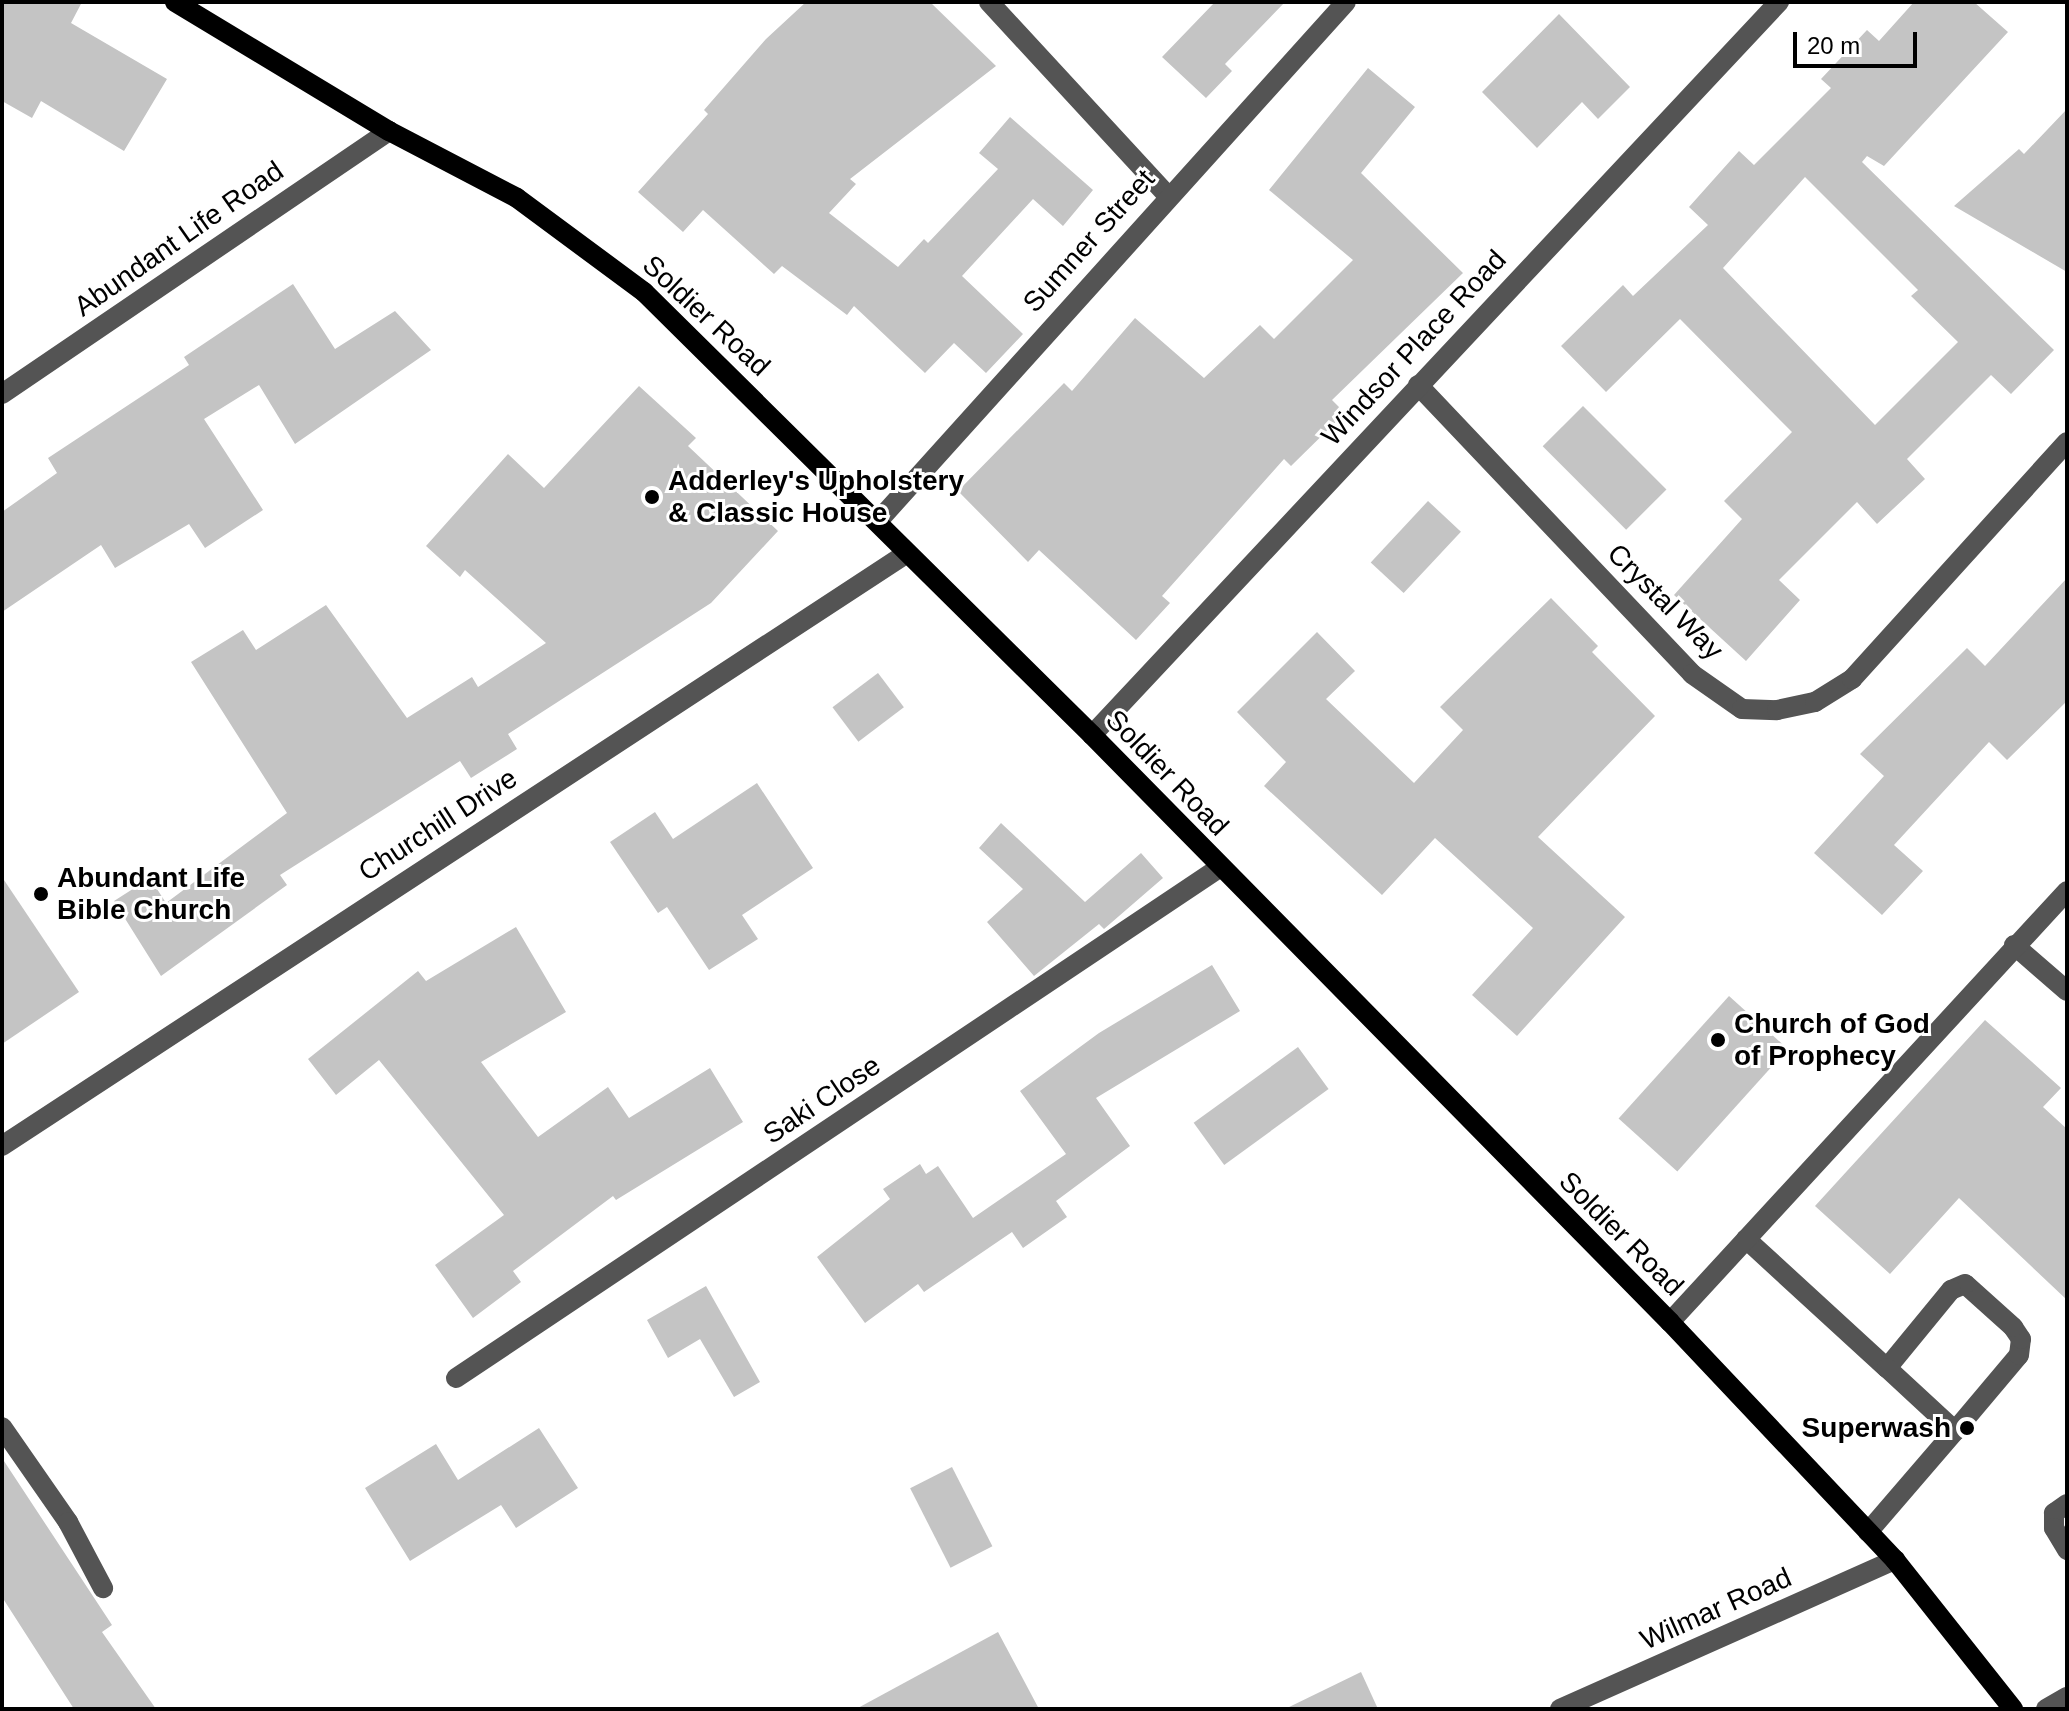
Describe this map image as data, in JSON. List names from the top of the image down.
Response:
{
  "streets": {
    "main road": ["Soldier Road"],
    "street": [
      "Abundant Life Road",
      "Sumner Street",
      "Windsor Place Road",
      "Crystal Way",
      "Churchill Drive",
      "Saki Close",
      "Wilmar Road"
    ]
  },
  "crossings": [
    ["Abundant Life Road", "Soldier Road"],
    ["Sumner Street", "Soldier Road"],
    ["Soldier Road", "Windsor Place Road"],
    ["Soldier Road", "Churchill Drive"],
    ["Soldier Road", "Saki Close"],
    ["Soldier Road", "Wilmar Road"],
    ["Windsor Place Road", "Crystal Way"]
  ],
  "places": [
    "Adderley's Upholstery & Classic House",
    "Abundant Life Bible Church",
    "Church of God of Prophecy",
    "Superwash"
  ],
  "scale_bar": "20 m"
}
